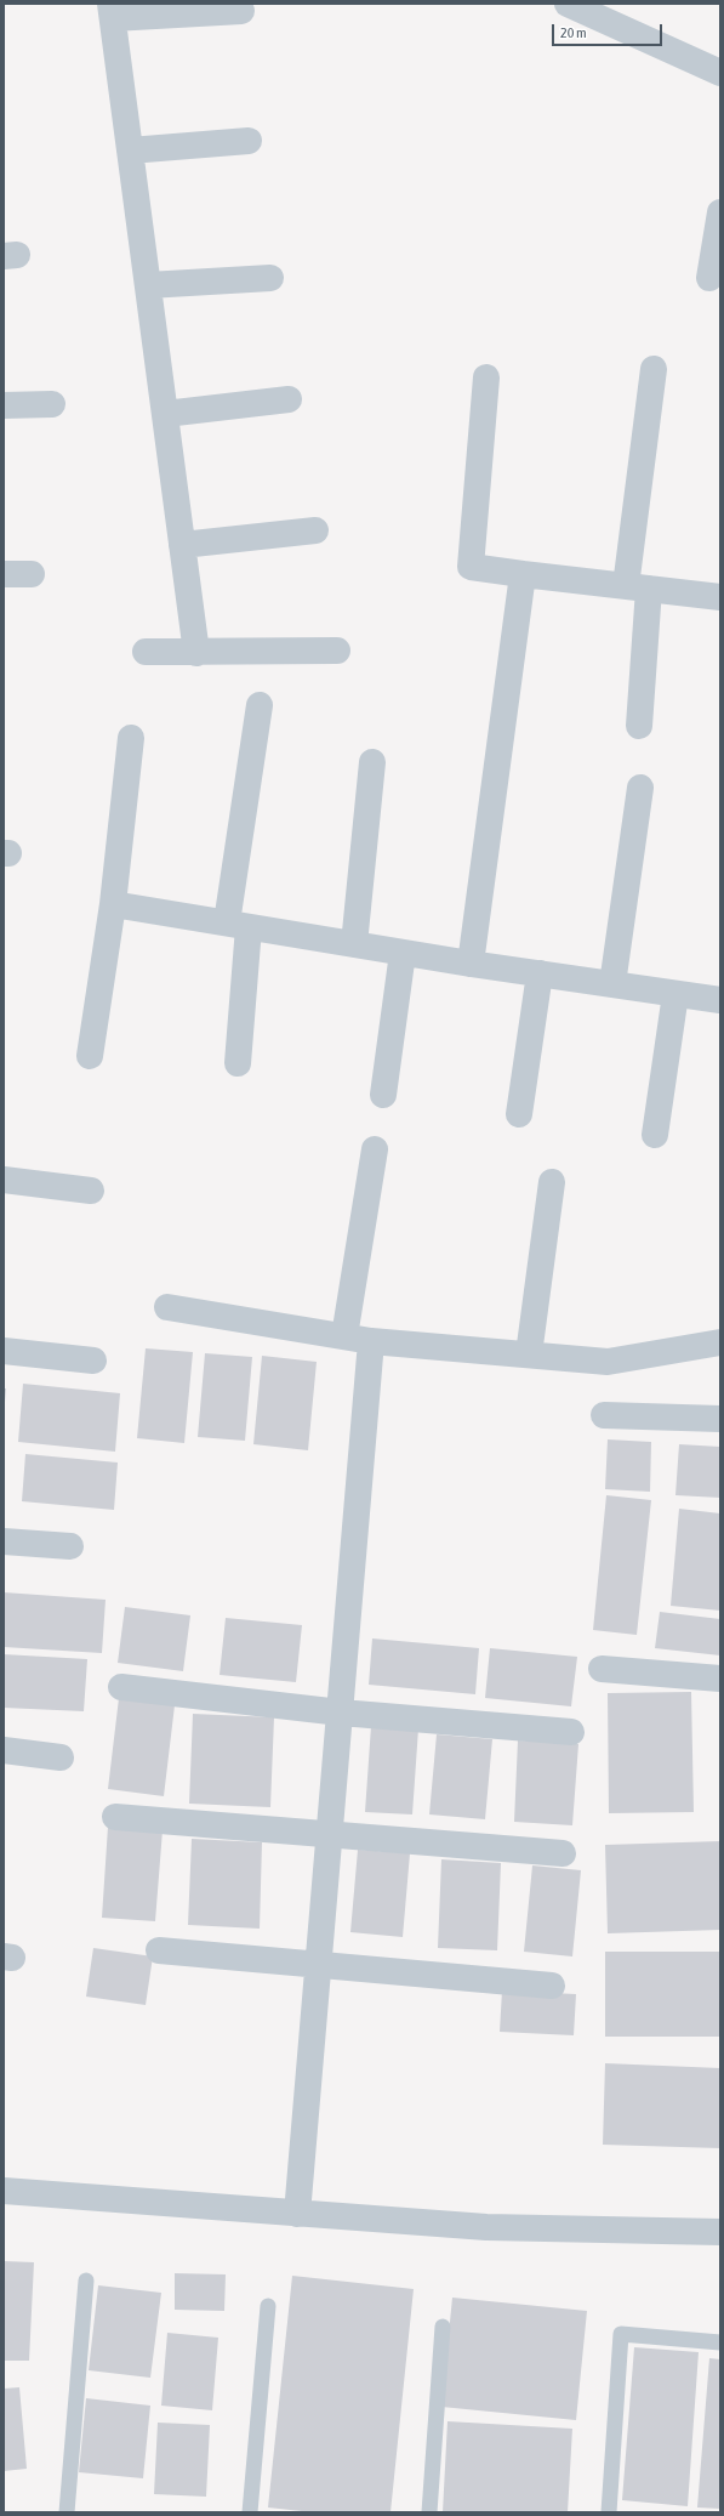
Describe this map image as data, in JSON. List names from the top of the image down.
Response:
{
  "scale_bar": "20 m"
}
